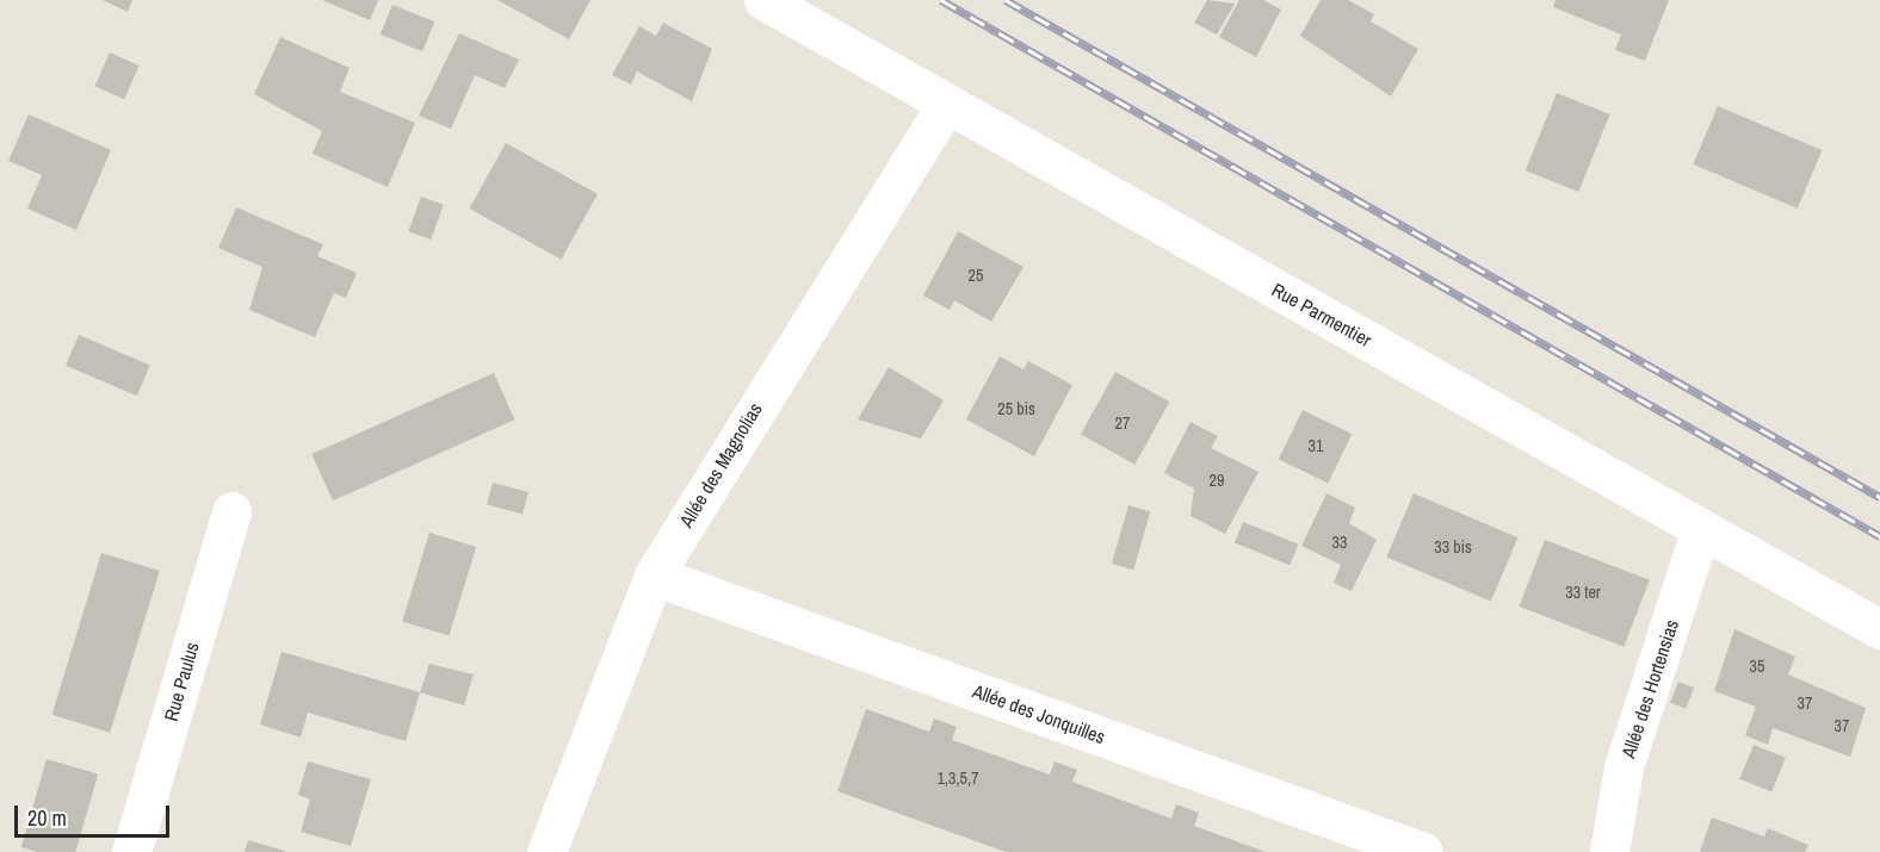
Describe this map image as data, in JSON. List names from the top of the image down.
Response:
{
  "streets": {
    "street": [
      "Rue Parmentier",
      "Allée des Magnolias",
      "Rue Paulus",
      "Allée des Hortensias",
      "Allée des Jonquilles"
    ]
  },
  "crossings": [
    ["Rue Parmentier", "Allée des Magnolias"],
    ["Rue Parmentier", "Allée des Hortensias"],
    ["Allée des Magnolias", "Allée des Jonquilles"]
  ],
  "house_numbers": [
    "25",
    "25 bis",
    "27",
    "31",
    "29",
    "33",
    "33 bis",
    "33 ter",
    "35",
    "37",
    "37",
    "1,3,5,7"
  ],
  "scale_bar": "20 m"
}
